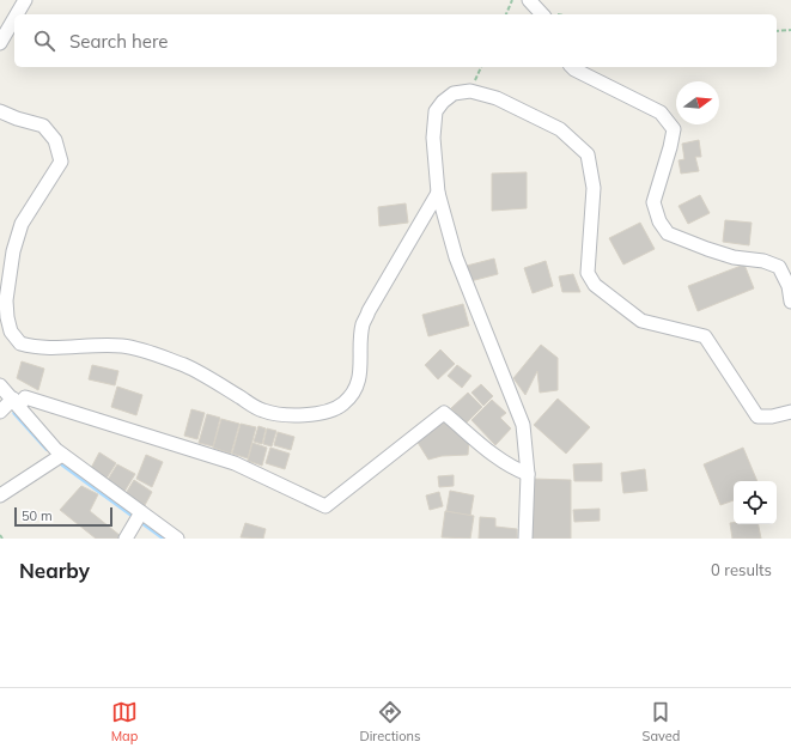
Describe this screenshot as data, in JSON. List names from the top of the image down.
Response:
{
  "scale_bar": "50 m",
  "north": "right",
  "page": {
    "search": "Search here",
    "scale": "50 m",
    "heading": ["Nearby", "0 results"],
    "nav": ["Map", "Directions", "Saved"]
  }
}
